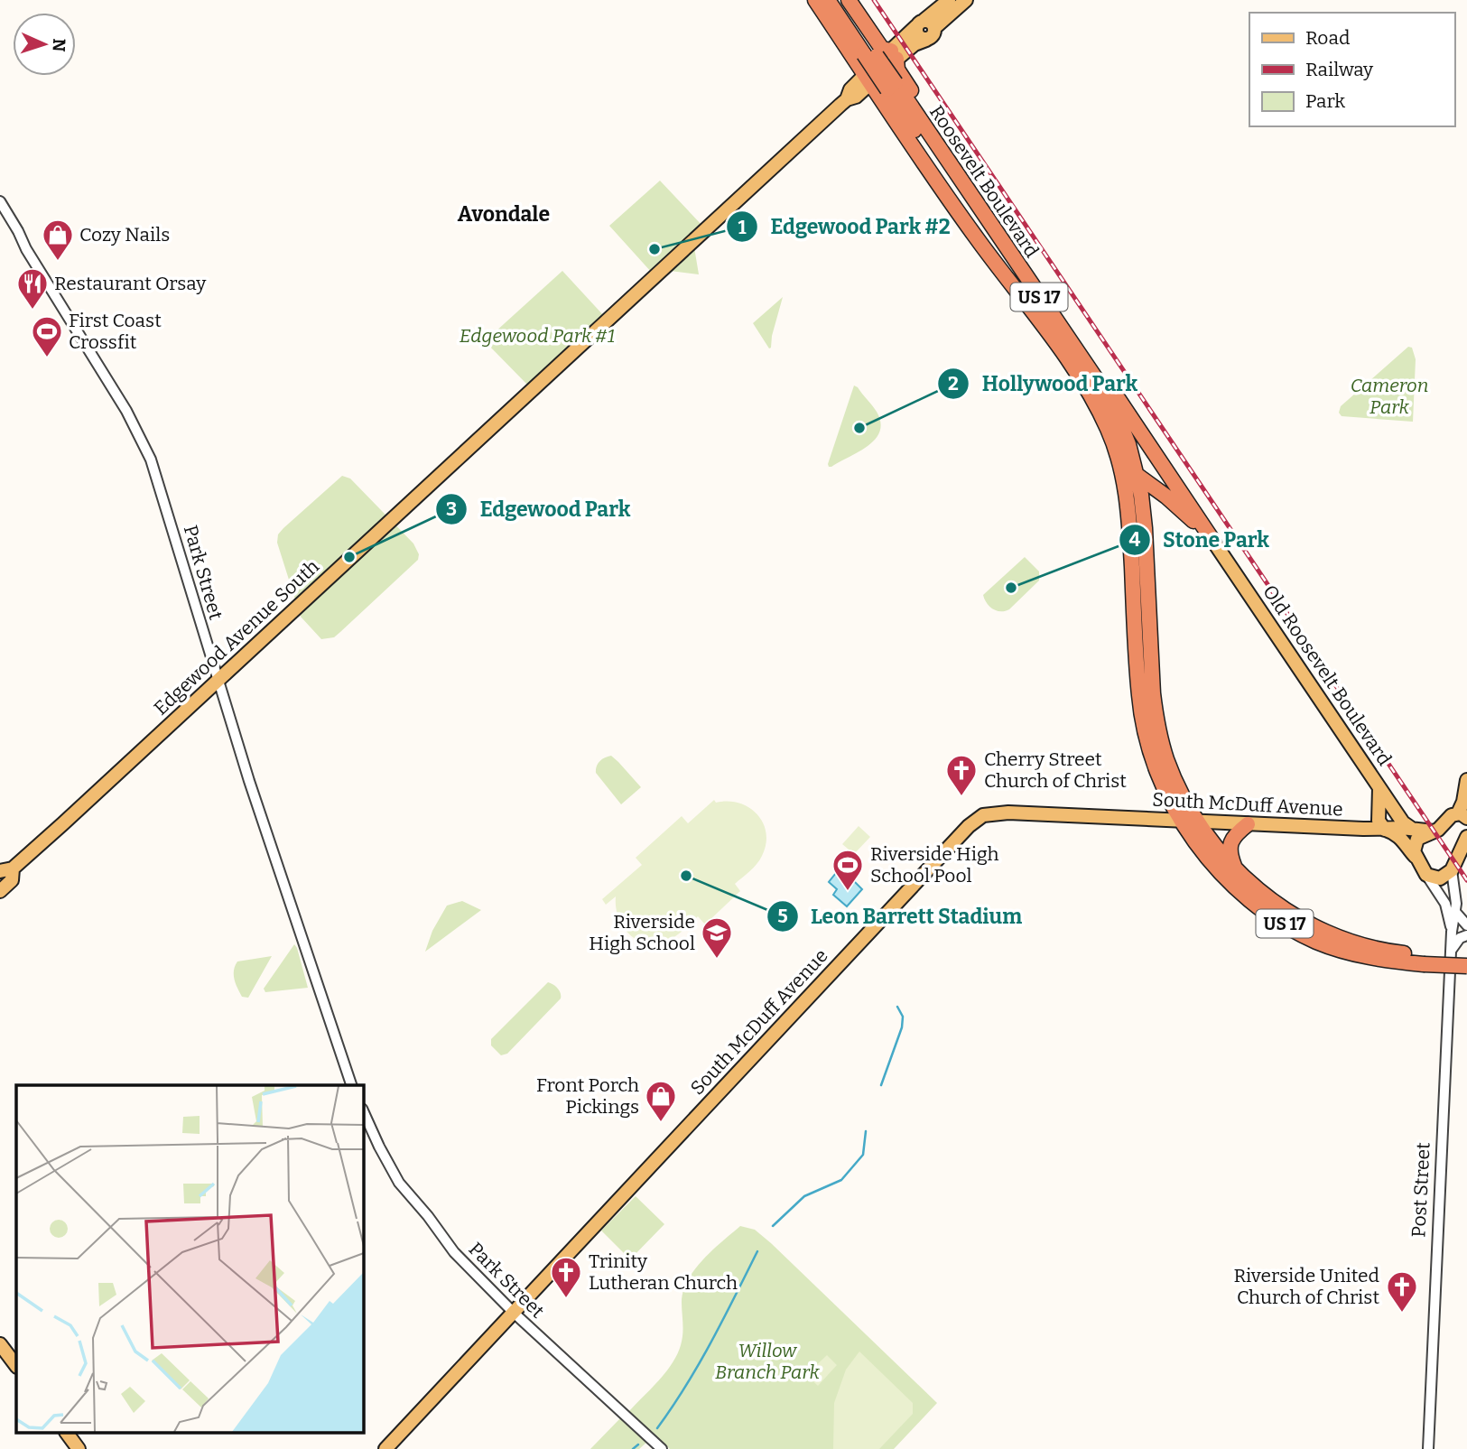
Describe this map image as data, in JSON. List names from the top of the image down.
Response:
{
  "streets": {
    "highway": ["Roosevelt Boulevard", "US 17"],
    "main road": ["Edgewood Avenue South", "Old Roosevelt Boulevard", "South McDuff Avenue"],
    "street": ["Park Street", "Post Street"]
  },
  "crossings": [
    ["Roosevelt Boulevard", "US 17"],
    ["Roosevelt Boulevard", "South McDuff Avenue"],
    ["Park Street", "Edgewood Avenue South"],
    ["Park Street", "South McDuff Avenue"],
    ["Old Roosevelt Boulevard", "South McDuff Avenue"]
  ],
  "districts": ["Avondale"],
  "parks": ["Edgewood Park #1", "Cameron Park", "Willow Branch Park"],
  "places": {
    "other": [
      "Edgewood Park #2",
      "Hollywood Park",
      "Edgewood Park",
      "Stone Park",
      "Leon Barrett Stadium"
    ],
    "shop": ["Cozy Nails", "Front Porch Pickings"],
    "restaurant": ["Restaurant Orsay"],
    "sports": ["First Coast Crossfit", "Riverside High School Pool"],
    "church": ["Cherry Street Church of Christ", "Trinity Lutheran Church", "Riverside United Church of Christ"],
    "school or university": ["Riverside High School"]
  },
  "legend": ["Road", "Railway", "Park"],
  "north": "right"
}
